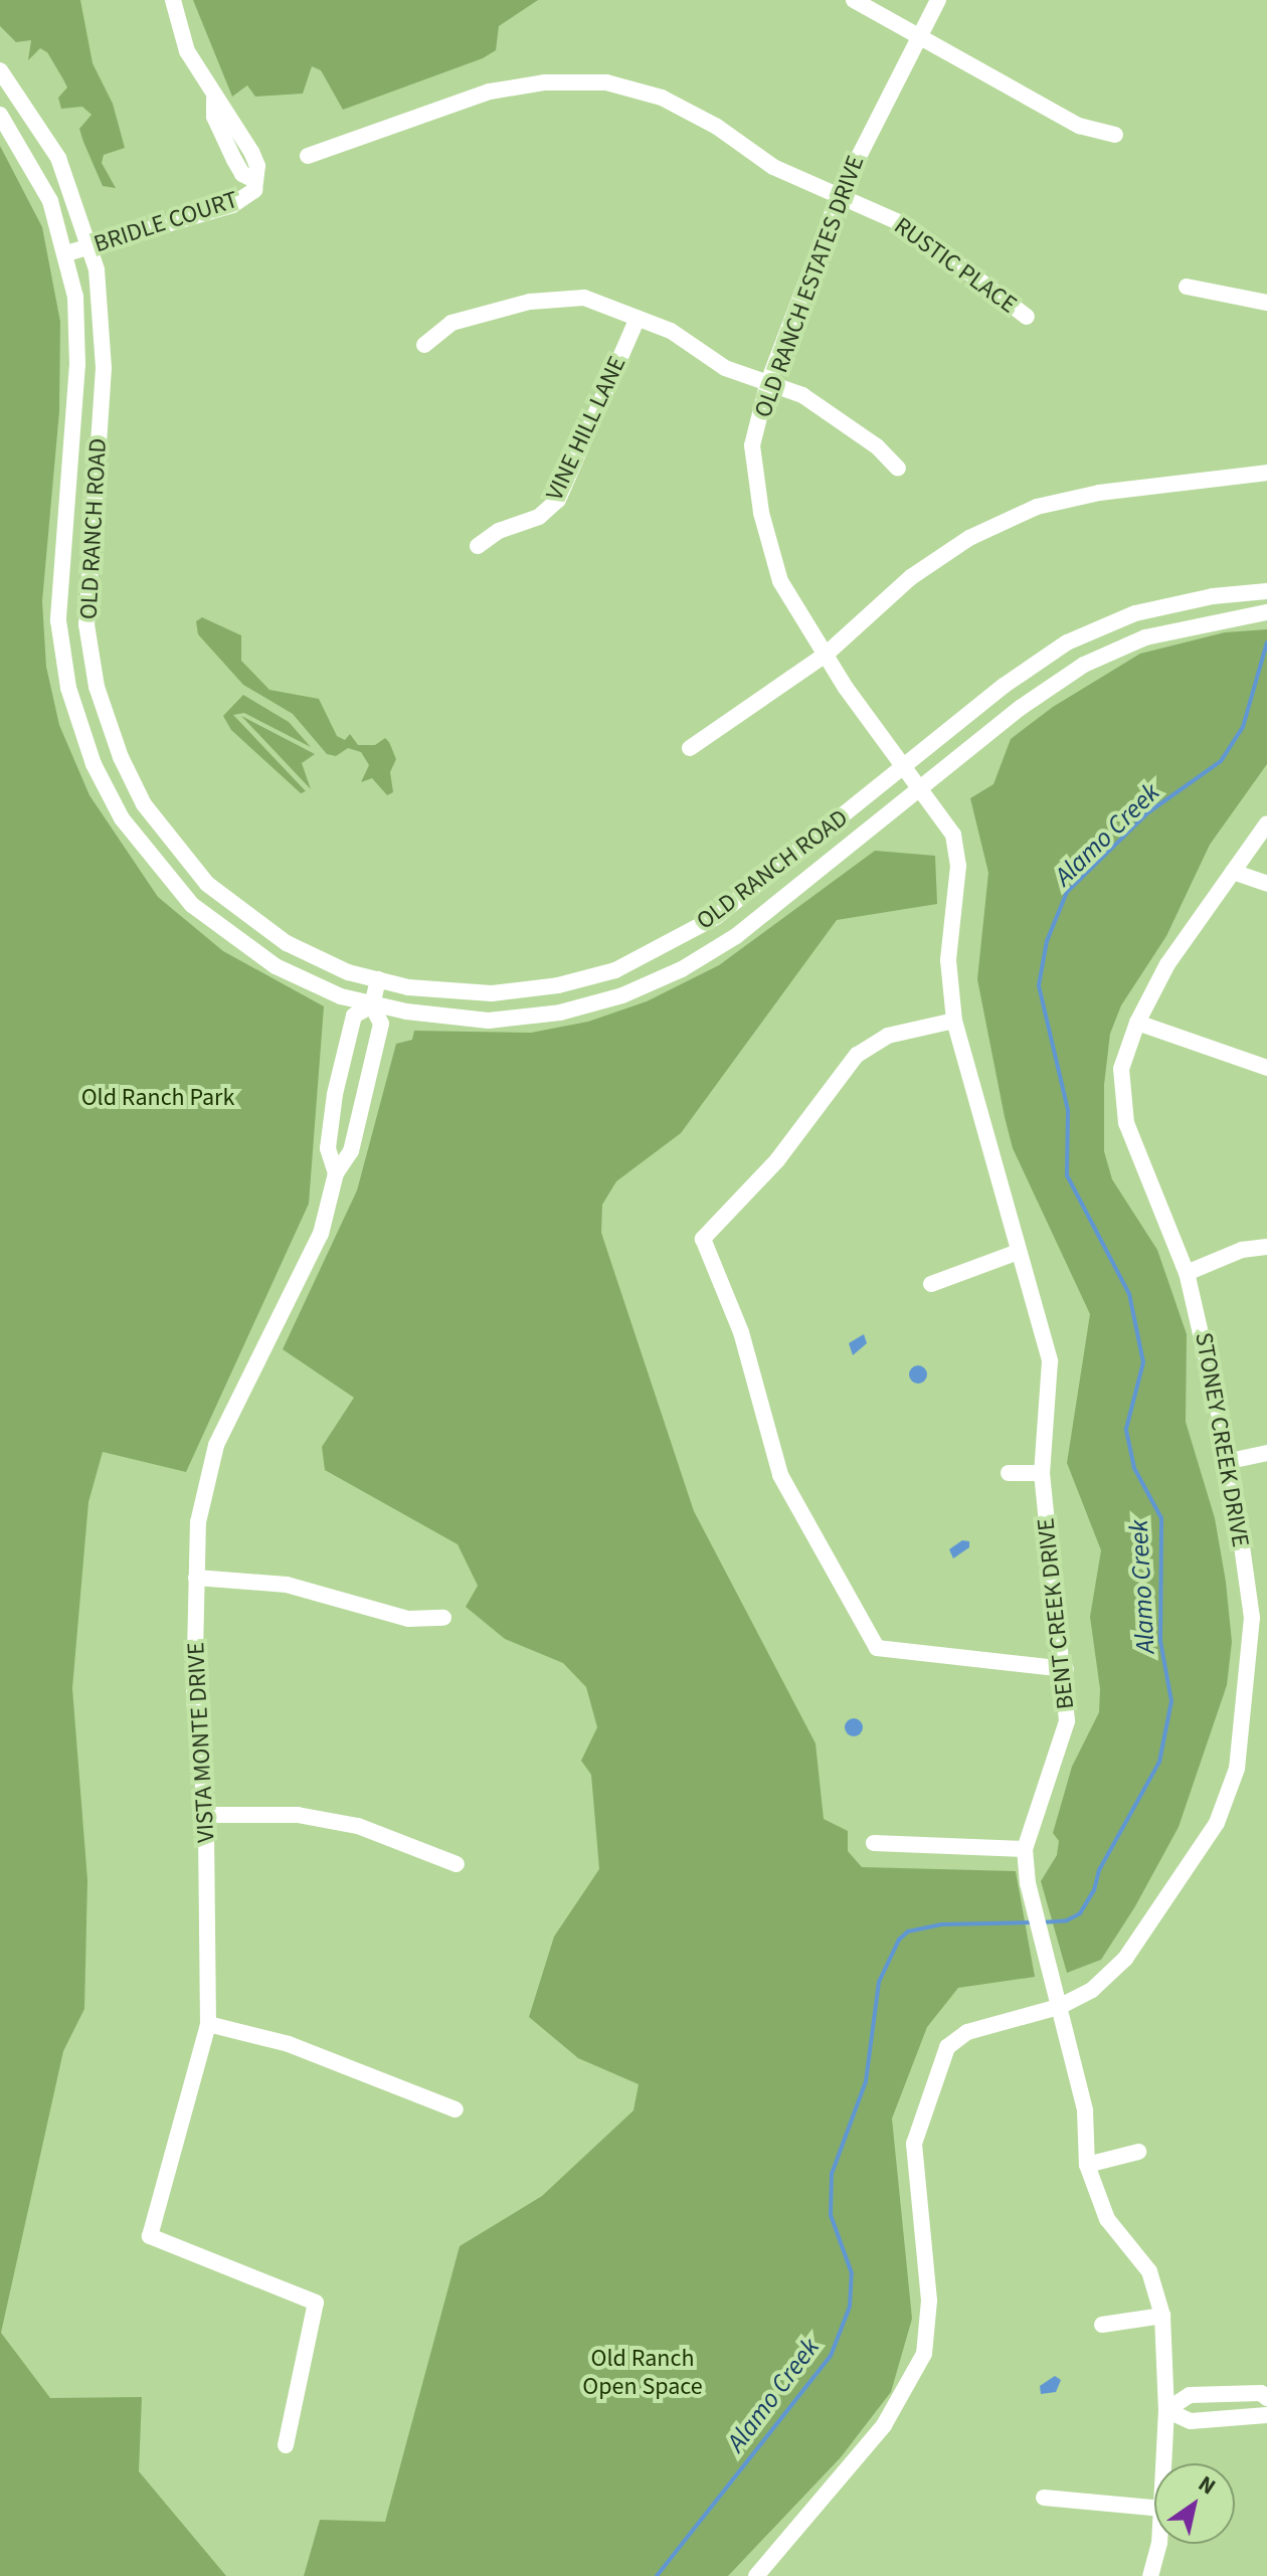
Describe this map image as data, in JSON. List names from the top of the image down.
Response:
{
  "streets": {
    "street": [
      "BRIDLE COURT",
      "RUSTIC PLACE",
      "OLD RANCH ESTATES DRIVE",
      "VINE HILL LANE",
      "OLD RANCH ROAD",
      "STONEY CREEK DRIVE",
      "BENT CREEK DRIVE",
      "VISTA MONTE DRIVE"
    ]
  },
  "crossings": [
    ["BRIDLE COURT", "OLD RANCH ROAD"],
    ["RUSTIC PLACE", "OLD RANCH ESTATES DRIVE"],
    ["OLD RANCH ESTATES DRIVE", "OLD RANCH ROAD"],
    ["OLD RANCH ESTATES DRIVE", "BENT CREEK DRIVE"],
    ["OLD RANCH ROAD", "BENT CREEK DRIVE"],
    ["OLD RANCH ROAD", "VISTA MONTE DRIVE"],
    ["STONEY CREEK DRIVE", "BENT CREEK DRIVE"]
  ],
  "water": ["Alamo Creek"],
  "parks": ["Old Ranch Park", "Old Ranch Open Space"],
  "north": "top right"
}
